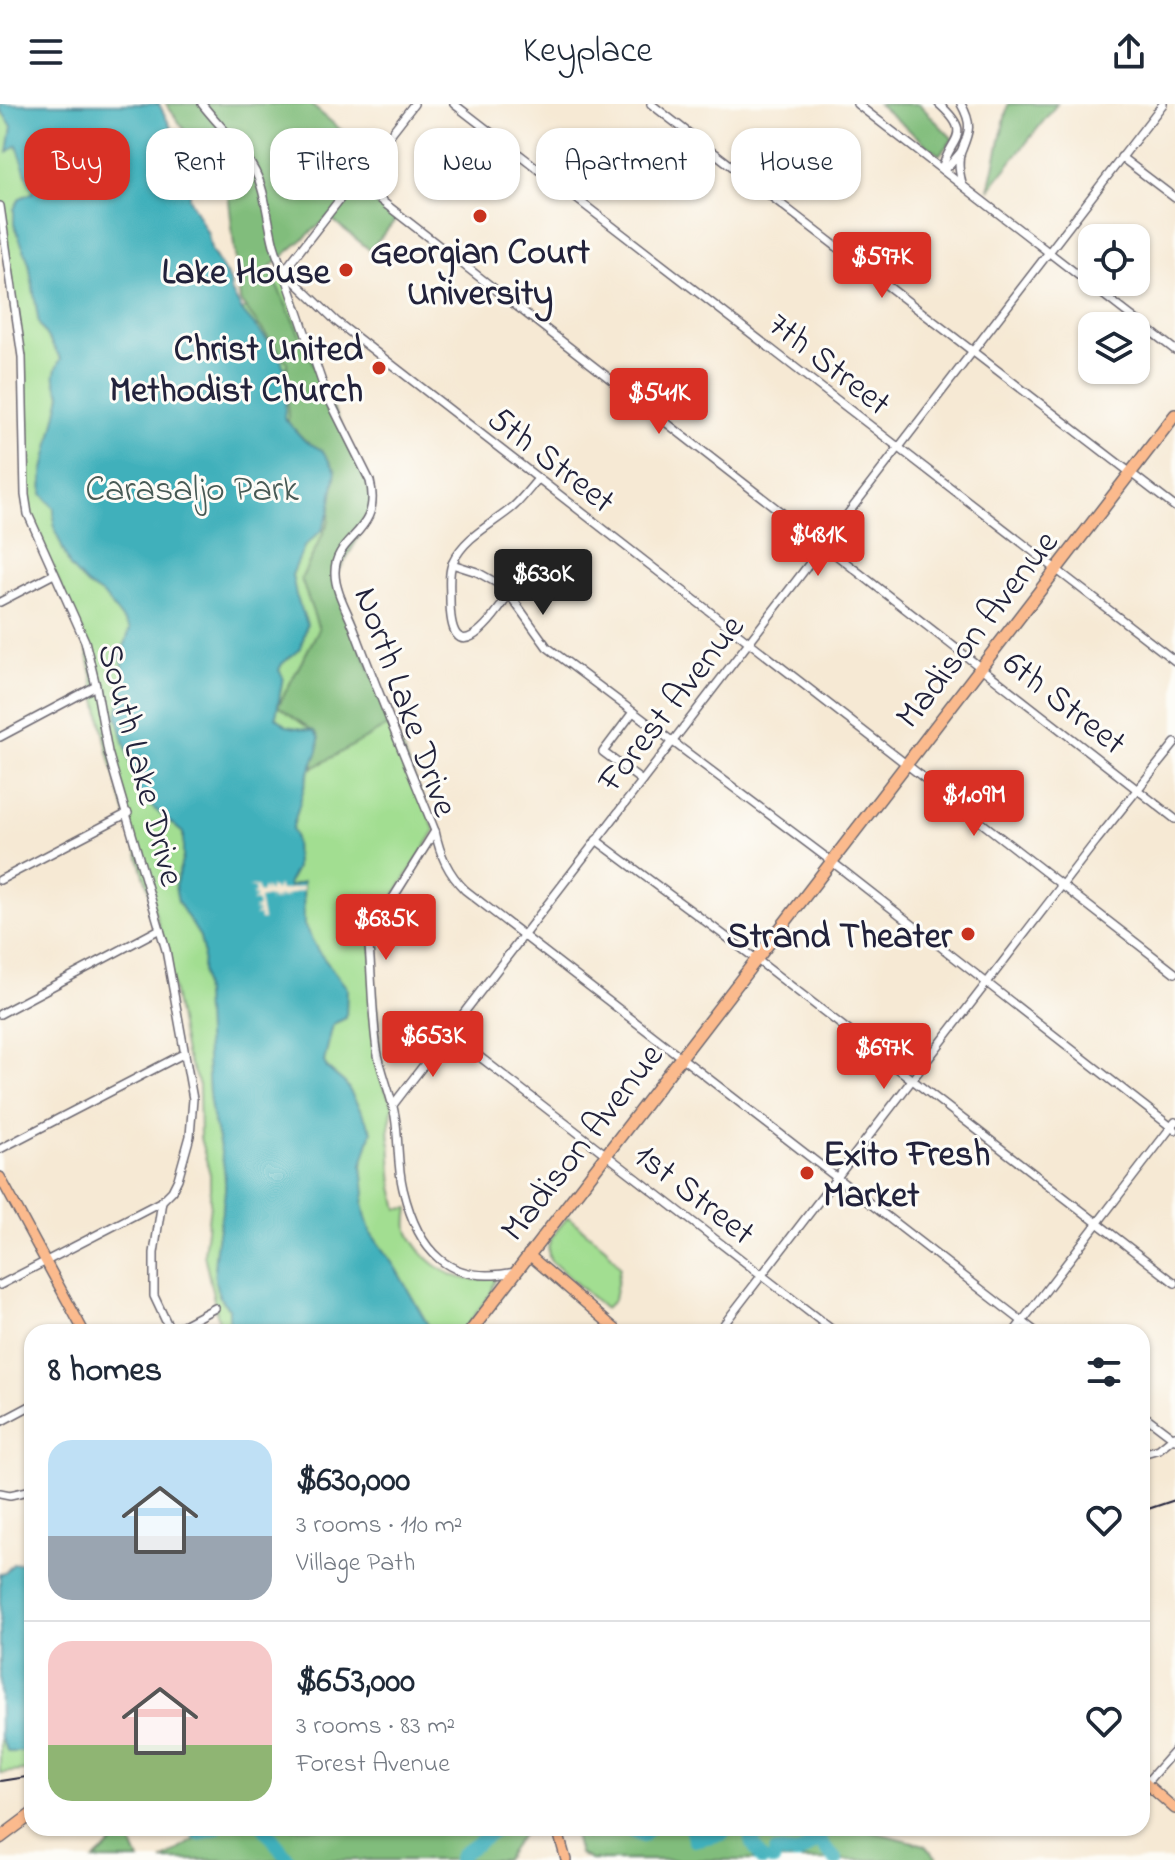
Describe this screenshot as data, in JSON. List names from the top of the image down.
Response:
{
  "streets": {
    "highway": ["Madison Avenue"],
    "street": [
      "7th Street",
      "5th Street",
      "North Lake Drive",
      "6th Street",
      "Forest Avenue",
      "South Lake Drive",
      "1st Street"
    ]
  },
  "crossings": [
    ["7th Street", "Madison Avenue"],
    ["7th Street", "Forest Avenue"],
    ["5th Street", "Madison Avenue"],
    ["5th Street", "North Lake Drive"],
    ["5th Street", "Forest Avenue"],
    ["Madison Avenue", "North Lake Drive"],
    ["Madison Avenue", "6th Street"],
    ["Madison Avenue", "1st Street"],
    ["North Lake Drive", "Forest Avenue"],
    ["6th Street", "Forest Avenue"],
    ["Forest Avenue", "1st Street"]
  ],
  "parks": ["Carasaljo Park"],
  "places": [
    "Georgian Court University",
    "Lake House",
    "Christ United Methodist Church",
    "Strand Theater",
    "Exito Fresh Market"
  ],
  "page": {
    "header": "Keyplace",
    "chip": [
      "Buy",
      "Rent",
      "Filters",
      "New",
      "Apartment",
      "House"
    ],
    "price": [
      "$597K",
      "$541K",
      "$481K",
      "$630K",
      "$1.09M",
      "$685K",
      "$653K",
      "$697K"
    ],
    "heading": "8 homes",
    "list": [
      {
        "name": "$630,000",
        "note": "3 rooms · 110 m² · Village Path"
      },
      {
        "name": "$653,000",
        "note": "3 rooms · 83 m² · Forest Avenue"
      }
    ]
  }
}
